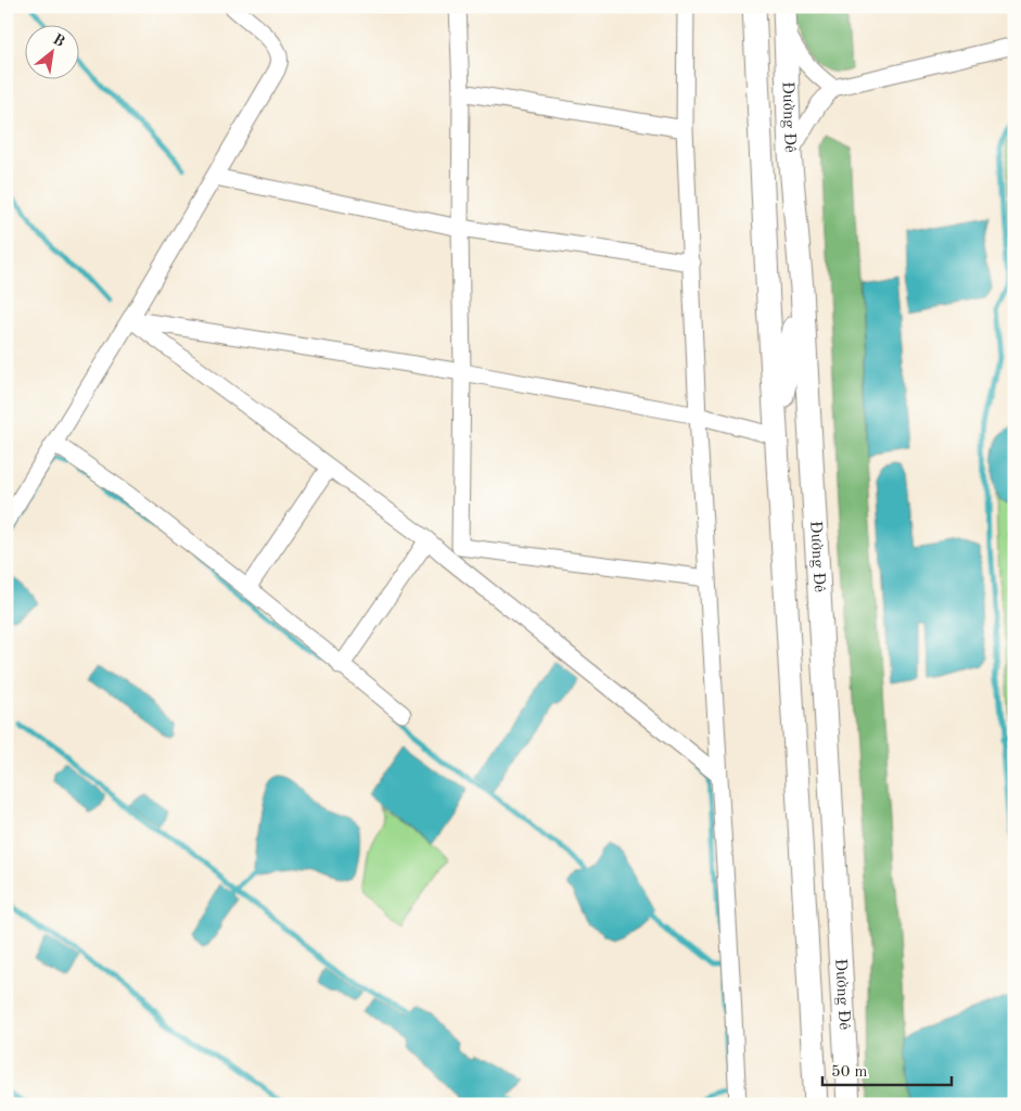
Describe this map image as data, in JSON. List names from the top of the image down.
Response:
{
  "streets": {
    "street": ["Đường Đê"]
  },
  "scale_bar": "50 m",
  "north": "top right"
}
